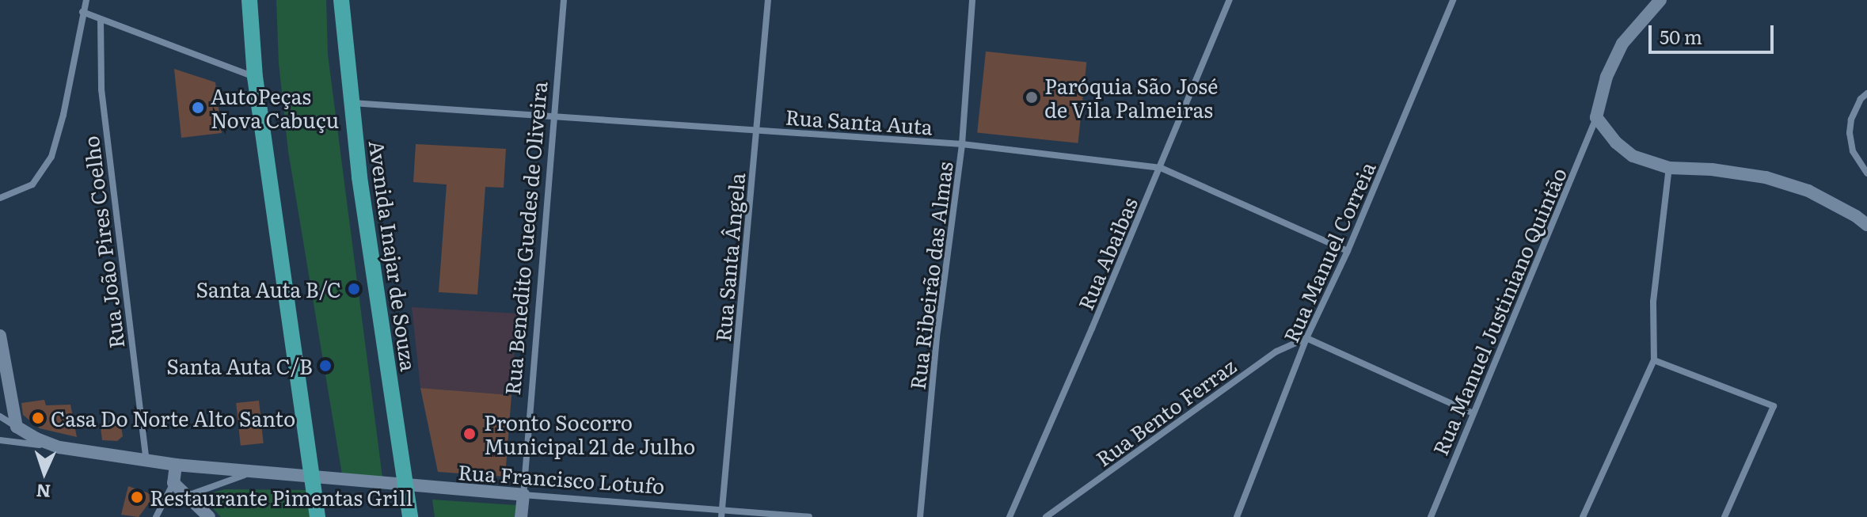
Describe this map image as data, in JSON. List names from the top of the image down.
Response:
{
  "streets": {
    "main road": ["Avenida Inajar de Souza"],
    "street": [
      "Rua Santa Auta",
      "Rua Benedito Guedes de Oliveira",
      "Rua João Pires Coelho",
      "Rua Manuel Correia",
      "Rua Abaibas",
      "Rua Santa Ângela",
      "Rua Ribeirão das Almas",
      "Rua Manuel Justiniano Quintão",
      "Rua Bento Ferraz",
      "Rua Francisco Lotufo"
    ]
  },
  "crossings": [
    ["Rua Santa Auta", "Rua Benedito Guedes de Oliveira"],
    ["Rua Santa Auta", "Rua Manuel Correia"],
    ["Rua Santa Auta", "Rua Abaibas"],
    ["Rua Santa Auta", "Avenida Inajar de Souza"],
    ["Rua Santa Auta", "Rua Santa Ângela"],
    ["Rua Santa Auta", "Rua Ribeirão das Almas"],
    ["Rua Benedito Guedes de Oliveira", "Rua Francisco Lotufo"],
    ["Rua João Pires Coelho", "Rua Francisco Lotufo"],
    ["Rua Manuel Correia", "Rua Bento Ferraz"],
    ["Avenida Inajar de Souza", "Rua Francisco Lotufo"],
    ["Rua Santa Ângela", "Rua Francisco Lotufo"]
  ],
  "places": [
    "Paróquia São José de Vila Palmeiras",
    "AutoPeças Nova Cabuçu",
    "Santa Auta B/C",
    "Santa Auta C/B",
    "Casa Do Norte Alto Santo",
    "Pronto Socorro Municipal 21 de Julho",
    "Restaurante Pimentas Grill"
  ],
  "scale_bar": "50 m",
  "north": "bottom"
}
